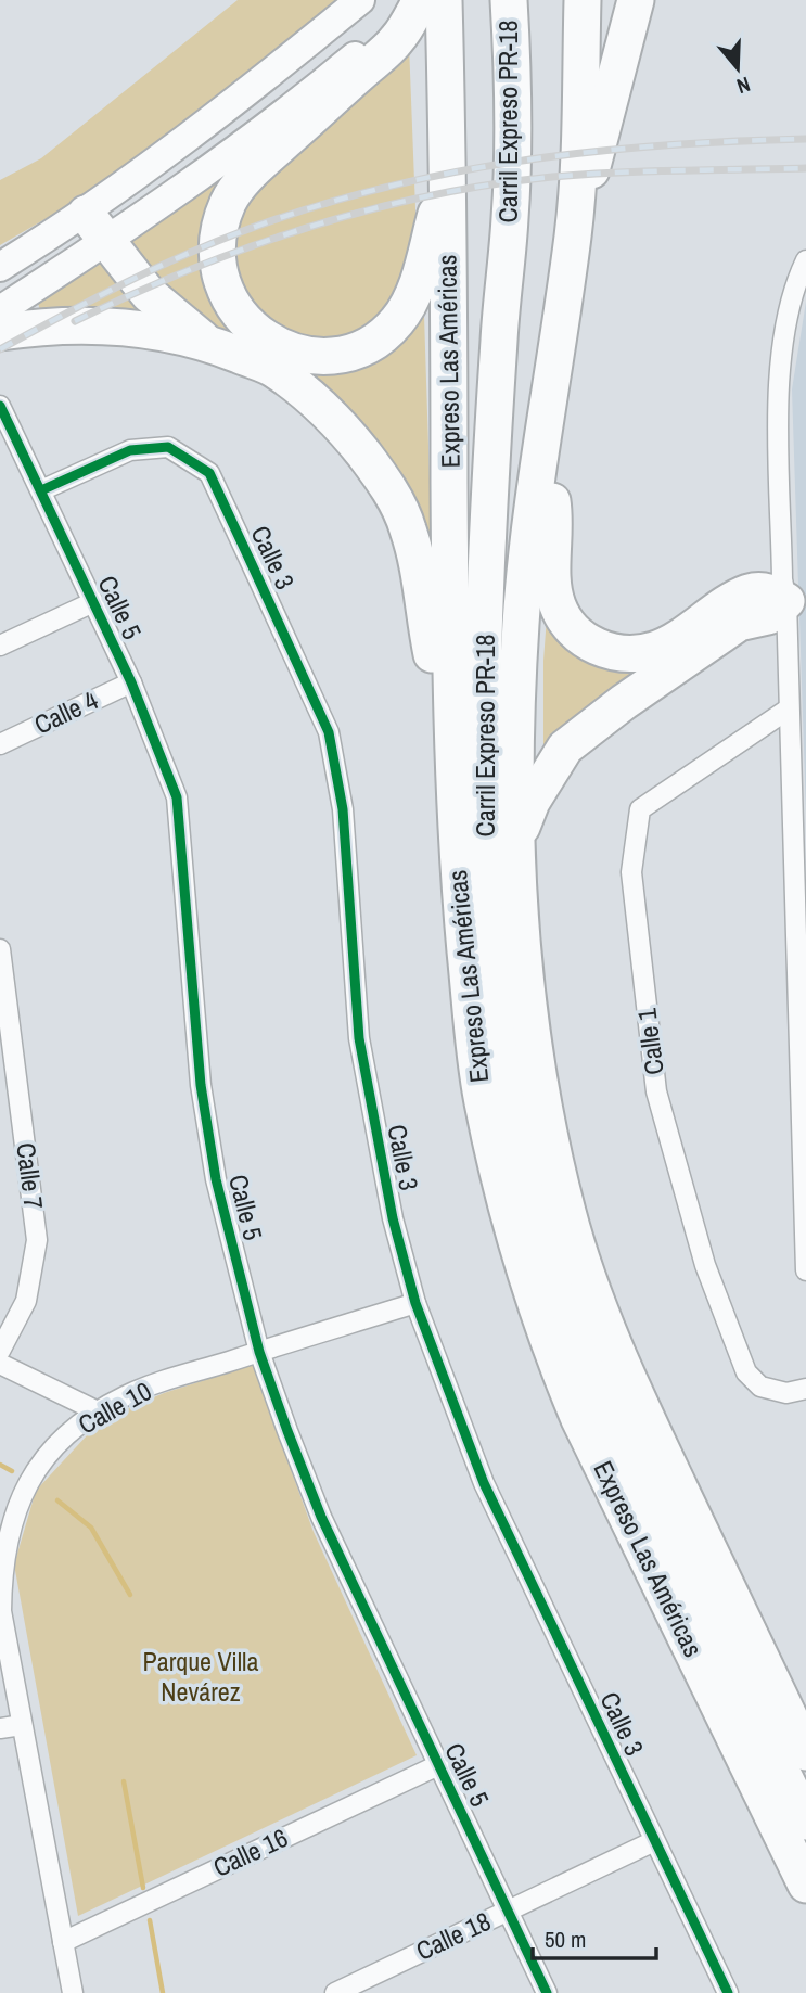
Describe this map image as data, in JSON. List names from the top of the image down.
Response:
{
  "streets": {
    "highway": ["Carril Expreso PR-18", "Expreso Las Américas"],
    "street": [
      "Calle 3",
      "Calle 5",
      "Calle 4",
      "Calle 1",
      "Calle 7",
      "Calle 10",
      "Calle 16",
      "Calle 18"
    ]
  },
  "crossings": [
    ["Calle 3", "Calle 5"],
    ["Calle 3", "Calle 10"],
    ["Calle 3", "Calle 18"],
    ["Calle 5", "Calle 4"],
    ["Calle 5", "Calle 10"],
    ["Calle 5", "Calle 16"],
    ["Calle 5", "Calle 18"],
    ["Calle 10", "Calle 16"]
  ],
  "parks": ["Parque Villa Nevárez"],
  "scale_bar": "50 m",
  "north": "bottom"
}
